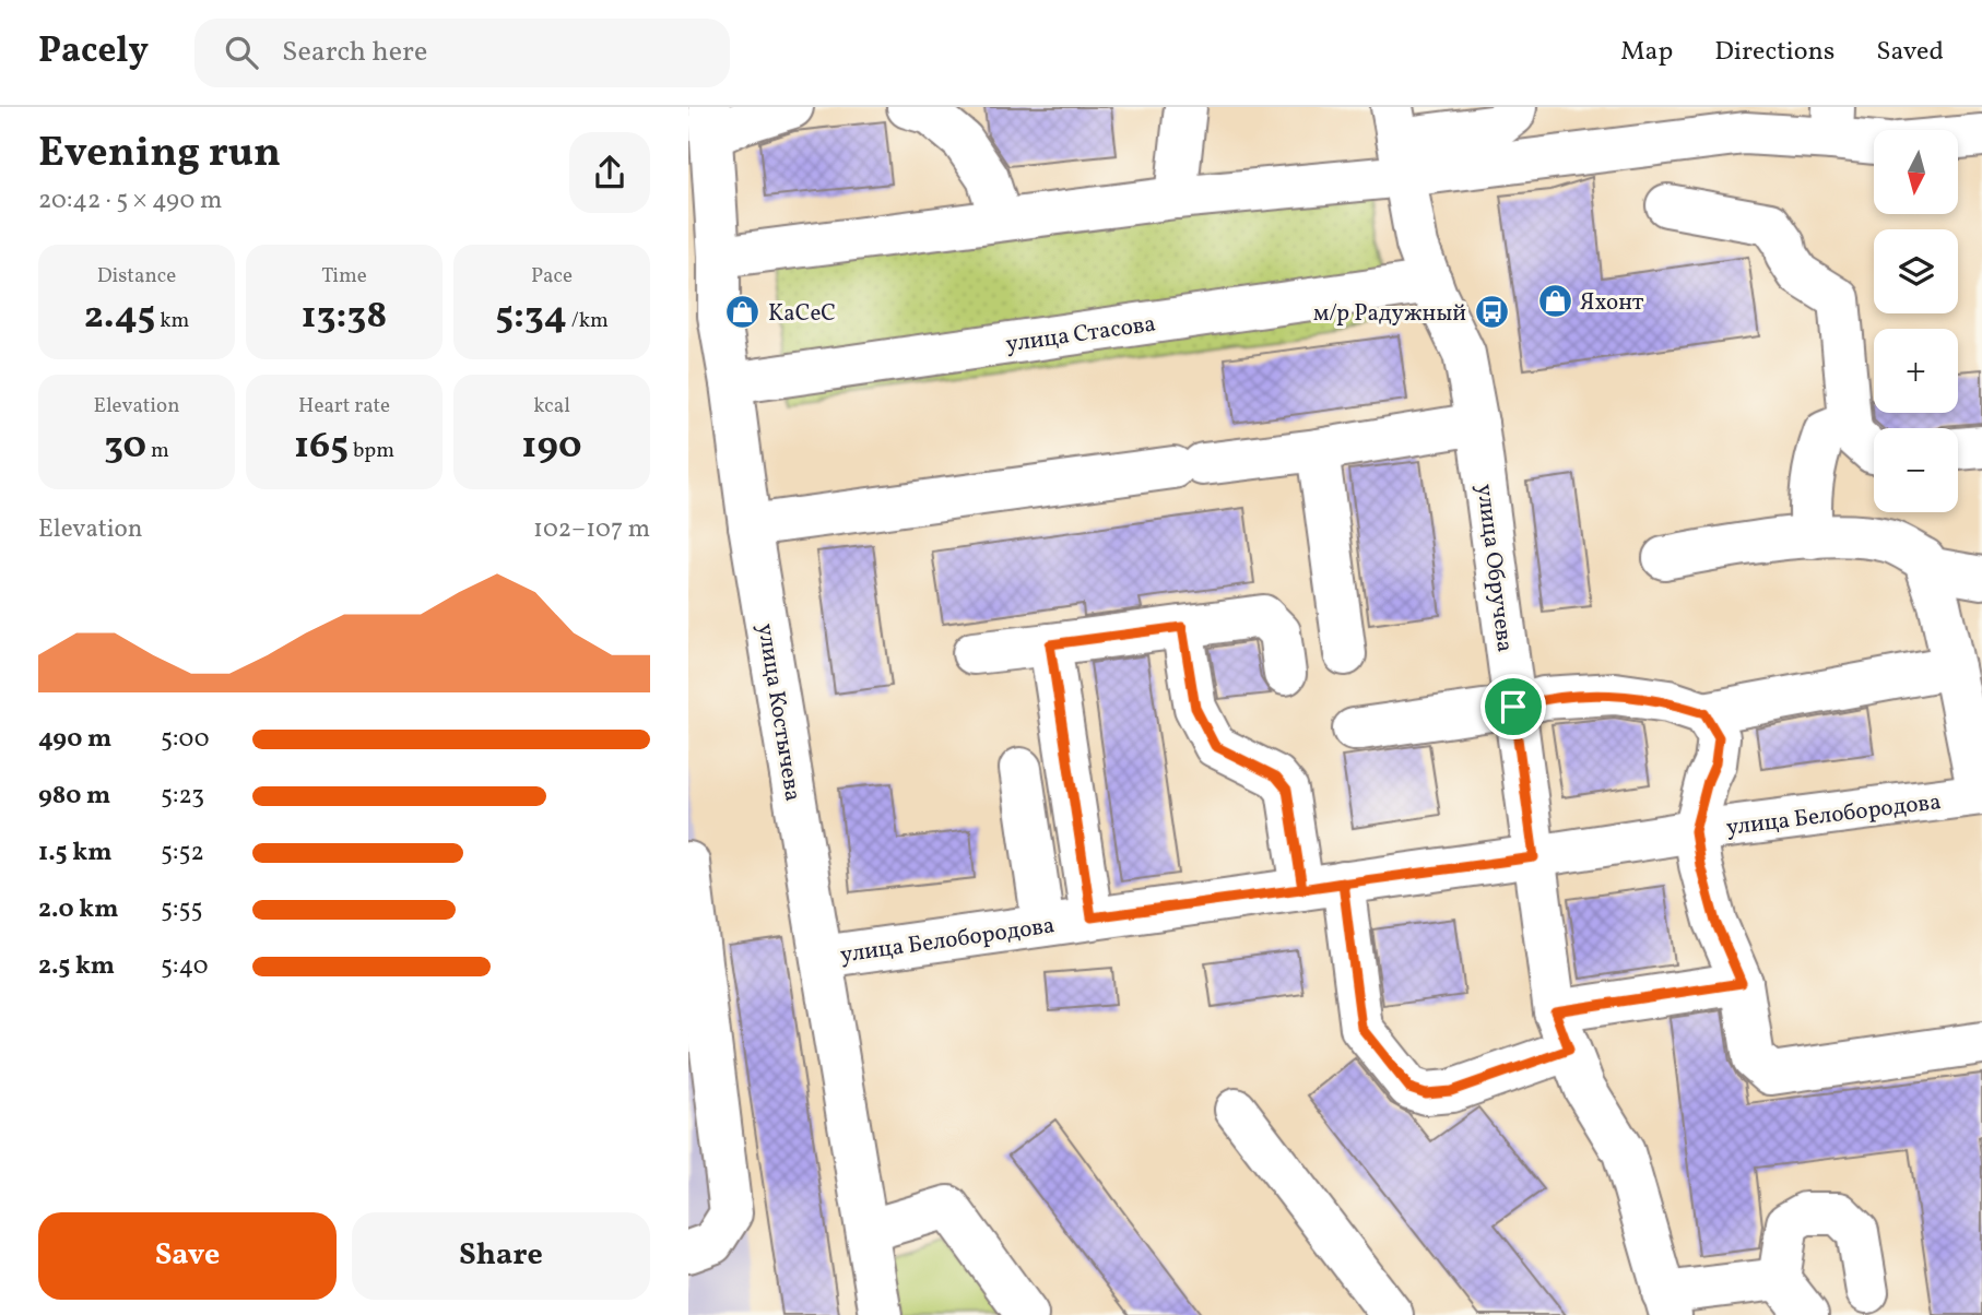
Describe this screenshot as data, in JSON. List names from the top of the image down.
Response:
{
  "streets": {
    "street": [
      "улица Стасова",
      "улица Обручева",
      "улица Костычева",
      "улица Белобородова"
    ]
  },
  "crossings": [
    ["улица Стасова", "улица Обручева"],
    ["улица Стасова", "улица Костычева"],
    ["улица Обручева", "улица Белобородова"],
    ["улица Костычева", "улица Белобородова"]
  ],
  "places": {
    "shop": ["Яхонт", "KaCeC"],
    "bus stop": ["м/р Радужный"]
  },
  "north": "bottom",
  "page": {
    "header": "Pacely",
    "search": "Search here",
    "nav": ["Map", "Directions", "Saved"],
    "heading": ["Evening run", "20:42 · 5 × 490 m"],
    "map_buttons": ["+", "−"],
    "stats": [
      ["Distance", "2.45 km"],
      ["Time", "13:38"],
      ["Pace", "5:34 /km"],
      ["Elevation", "30 m"],
      ["Heart rate", "165 bpm"],
      ["kcal", "190"]
    ],
    "chart": ["Elevation", "102–107 m"],
    "list": [
      {
        "name": "490 m",
        "note": "5:00"
      },
      {
        "name": "980 m",
        "note": "5:23"
      },
      {
        "name": "1.5 km",
        "note": "5:52"
      },
      {
        "name": "2.0 km",
        "note": "5:55"
      },
      {
        "name": "2.5 km",
        "note": "5:40"
      }
    ],
    "buttons": ["Save", "Share"]
  }
}
